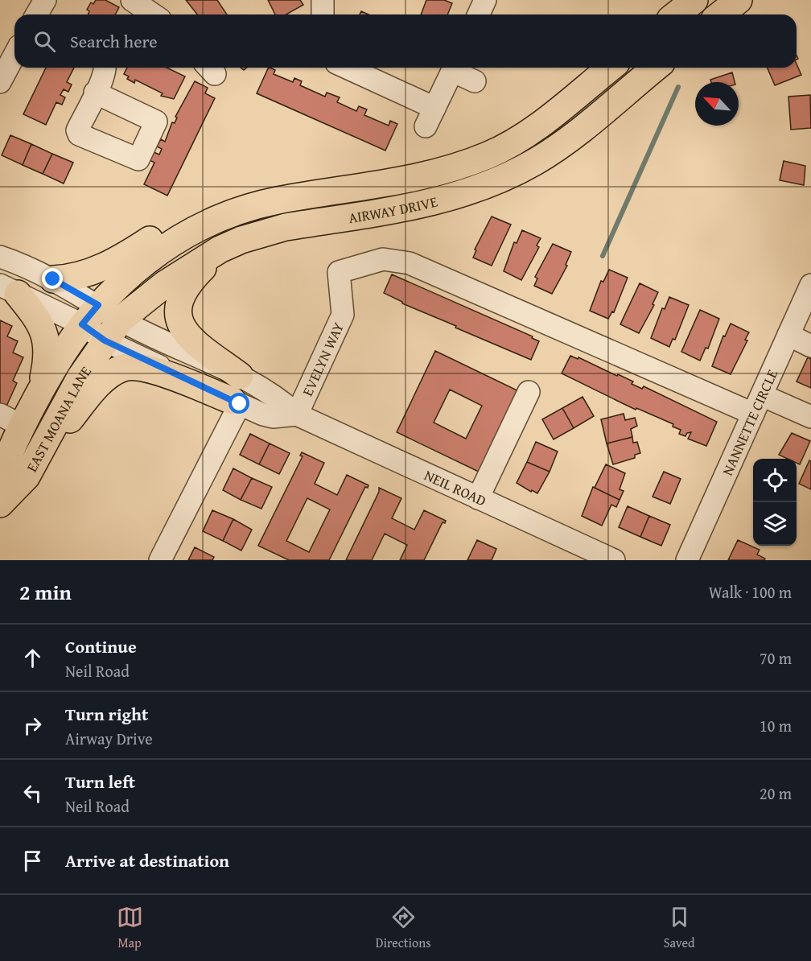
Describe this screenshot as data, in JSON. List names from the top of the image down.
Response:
{
  "streets": {
    "main road": ["AIRWAY DRIVE", "EAST MOANA LANE"],
    "street": ["EVELYN WAY", "NANNETTE CIRCLE", "NEIL ROAD"]
  },
  "crossings": [
    ["AIRWAY DRIVE", "EAST MOANA LANE"],
    ["AIRWAY DRIVE", "NEIL ROAD"],
    ["EVELYN WAY", "NANNETTE CIRCLE"],
    ["EVELYN WAY", "NEIL ROAD"],
    ["EAST MOANA LANE", "NEIL ROAD"]
  ],
  "north": "top left",
  "page": {
    "search": "Search here",
    "heading": ["2 min", "Walk · 100 m"],
    "list": [
      ["Continue", "Neil Road", "70 m"],
      ["Turn right", "Airway Drive", "10 m"],
      ["Turn left", "Neil Road", "20 m"],
      "Arrive at destination"
    ],
    "nav": ["Map", "Directions", "Saved"]
  }
}
